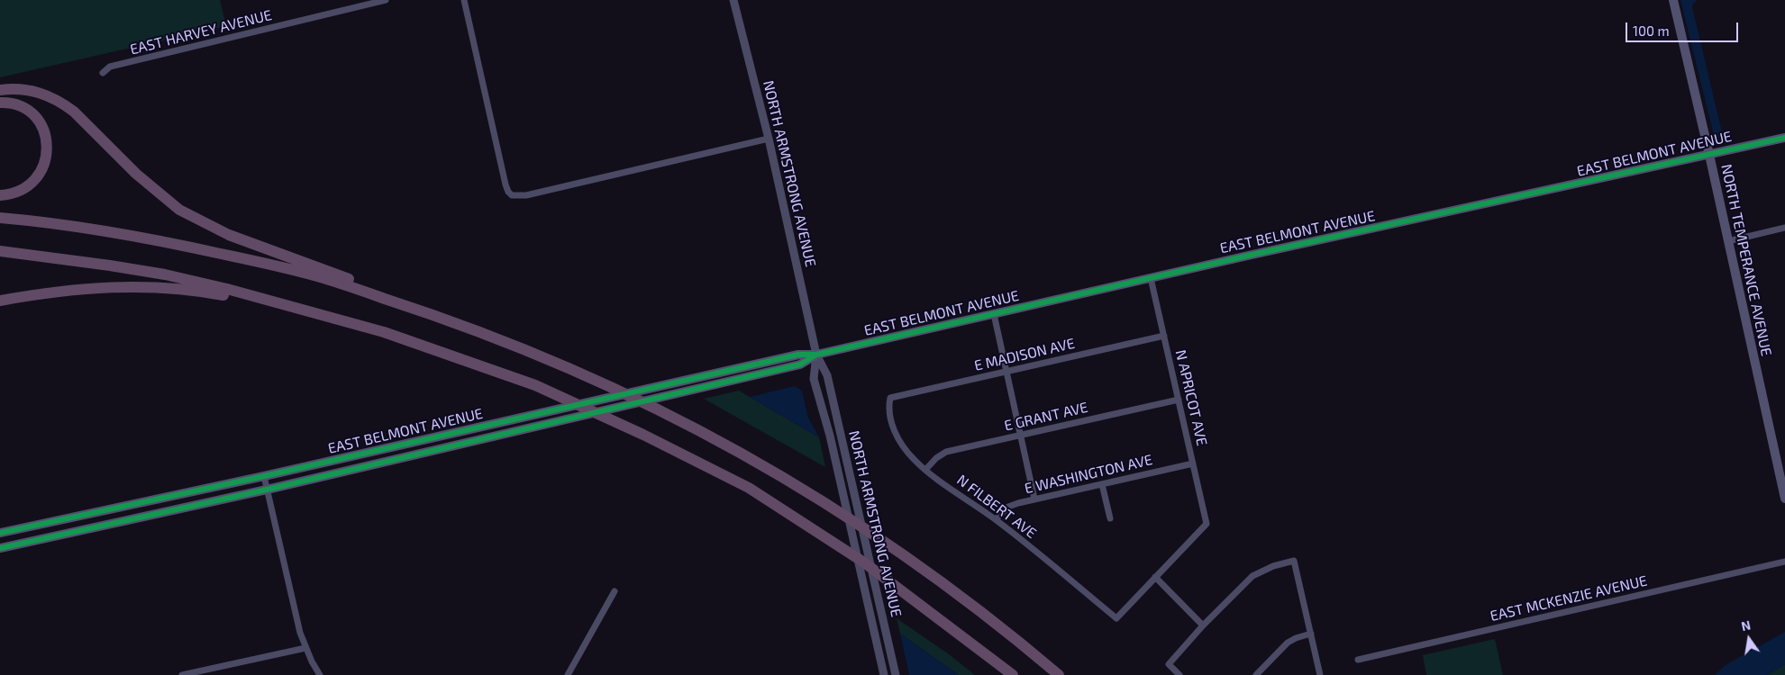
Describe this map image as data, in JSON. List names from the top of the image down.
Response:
{
  "streets": {
    "main road": ["EAST BELMONT AVENUE", "NORTH TEMPERANCE AVENUE"],
    "street": [
      "EAST HARVEY AVENUE",
      "NORTH ARMSTRONG AVENUE",
      "E MADISON AVE",
      "N APRICOT AVE",
      "E GRANT AVE",
      "E WASHINGTON AVE",
      "N FILBERT AVE",
      "EAST MCKENZIE AVENUE"
    ]
  },
  "crossings": [
    ["EAST BELMONT AVENUE", "NORTH ARMSTRONG AVENUE"],
    ["EAST BELMONT AVENUE", "NORTH TEMPERANCE AVENUE"],
    ["EAST BELMONT AVENUE", "N APRICOT AVE"],
    ["E MADISON AVE", "N APRICOT AVE"],
    ["E MADISON AVE", "N FILBERT AVE"],
    ["N APRICOT AVE", "E GRANT AVE"],
    ["N APRICOT AVE", "E WASHINGTON AVE"],
    ["N APRICOT AVE", "N FILBERT AVE"],
    ["E GRANT AVE", "N FILBERT AVE"],
    ["E WASHINGTON AVE", "N FILBERT AVE"]
  ],
  "scale_bar": "100 m",
  "north": "top"
}
